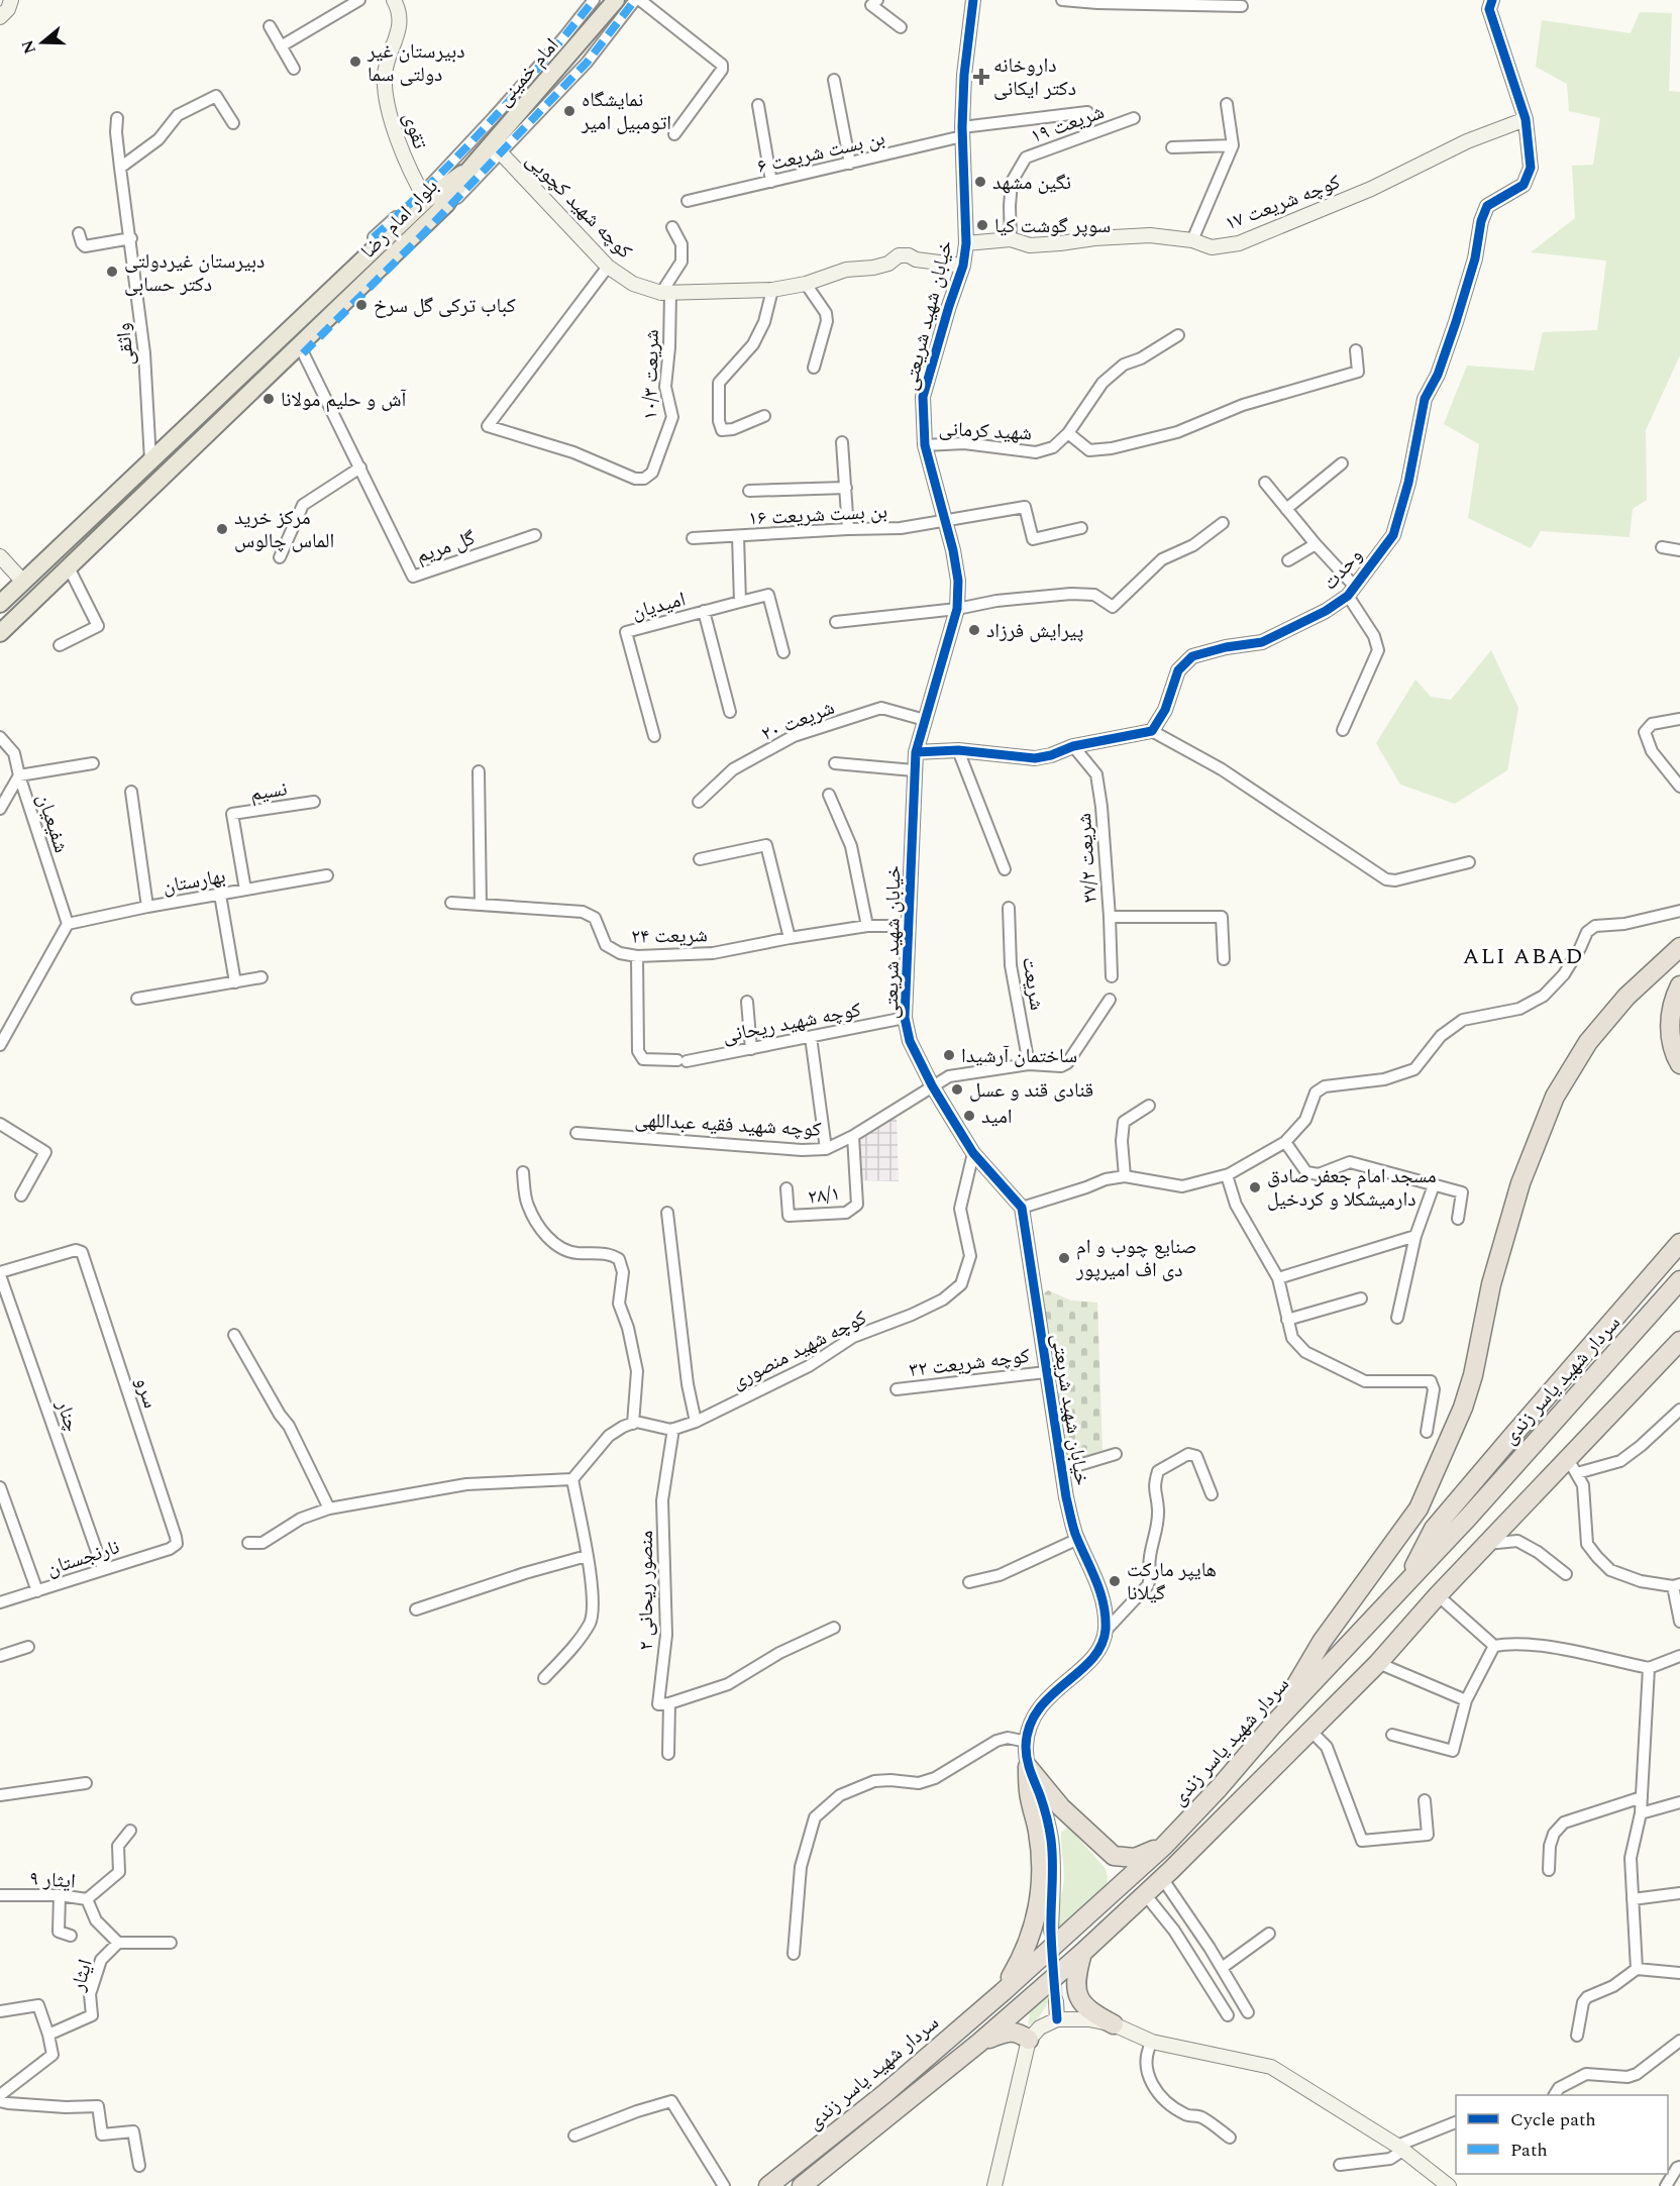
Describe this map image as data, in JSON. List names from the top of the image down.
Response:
{
  "streets": {
    "highway": ["سردار شهید یاسر زندی"],
    "main road": ["امام خمینی", "بلوار امام رضا"],
    "street": [
      "شریعت ۱۹",
      "تقوی",
      "بن بست شریعت ۶",
      "کوچه شریعت ۱۷",
      "کوچه شهید کچویی",
      "خیابان شهید شریعتی",
      "واثقی",
      "شریعت ۱۰/۳",
      "شهید کرمانی",
      "بن بست شریعت ۱۶",
      "گل مریم",
      "وحدت",
      "امیدیان",
      "شریعت ۲۰",
      "نسیم",
      "شفیعیان",
      "شریعت ۲۷/۲",
      "بهارستان",
      "شریعت ۲۴",
      "شریعت",
      "کوچه شهید ریحانی",
      "کوچه شهید فقیه عبداللهی",
      "۲۸/۱",
      "کوچه شهید منصوری",
      "کوچه شریعت ۳۲",
      "سرو",
      "چنار",
      "نارنجستان",
      "منصور ریحانی ۲",
      "ایثار ۹",
      "ایثار"
    ]
  },
  "crossings": [
    ["امام خمینی", "کوچه شهید کچویی"],
    ["امام خمینی", "بلوار امام رضا"],
    ["شریعت ۱۹", "کوچه شریعت ۱۷"],
    ["تقوی", "بلوار امام رضا"],
    ["بن بست شریعت ۶", "خیابان شهید شریعتی"],
    ["کوچه شریعت ۱۷", "خیابان شهید شریعتی"],
    ["کوچه شریعت ۱۷", "وحدت"],
    ["کوچه شهید کچویی", "خیابان شهید شریعتی"],
    ["کوچه شهید کچویی", "شریعت ۱۰/۳"],
    ["بلوار امام رضا", "واثقی"],
    ["خیابان شهید شریعتی", "شهید کرمانی"],
    ["خیابان شهید شریعتی", "بن بست شریعت ۱۶"],
    ["خیابان شهید شریعتی", "شریعت ۲۰"],
    ["خیابان شهید شریعتی", "شریعت ۲۴"],
    ["خیابان شهید شریعتی", "کوچه شهید ریحانی"],
    ["خیابان شهید شریعتی", "کوچه شهید فقیه عبداللهی"],
    ["خیابان شهید شریعتی", "کوچه شهید منصوری"],
    ["خیابان شهید شریعتی", "کوچه شریعت ۳۲"],
    ["نسیم", "بهارستان"],
    ["شفیعیان", "بهارستان"],
    ["شریعت ۲۴", "کوچه شهید ریحانی"],
    ["شریعت", "کوچه شهید فقیه عبداللهی"],
    ["کوچه شهید فقیه عبداللهی", "۲۸/۱"],
    ["کوچه شهید منصوری", "منصور ریحانی ۲"],
    ["سرو", "چنار"],
    ["سرو", "نارنجستان"],
    ["چنار", "نارنجستان"]
  ],
  "districts": ["ALI ABAD"],
  "places": {
    "other": [
      "دبیرستان غیر دولتی سما",
      "نمایشگاه اتومبیل امیر",
      "نگین مشهد",
      "سوپر گوشت کیا",
      "دبیرستان غیردولتی دکتر حسابی",
      "کباب ترکی گل سرخ",
      "آش و حلیم مولانا",
      "مرکز خرید الماس چالوس",
      "پیرایش فرزاد",
      "ساختمان آرشیدا",
      "قنادی قند و عسل",
      "امید",
      "مسجد امام جعفر صادق دارمیشکلا و کردخیل",
      "صنایع چوب و ام دی اف امیرپور",
      "هایپر مارکت گیلانا"
    ],
    "health": ["داروخانه دکتر ایکانی"]
  },
  "legend": ["Cycle path", "Path"],
  "north": "left"
}
